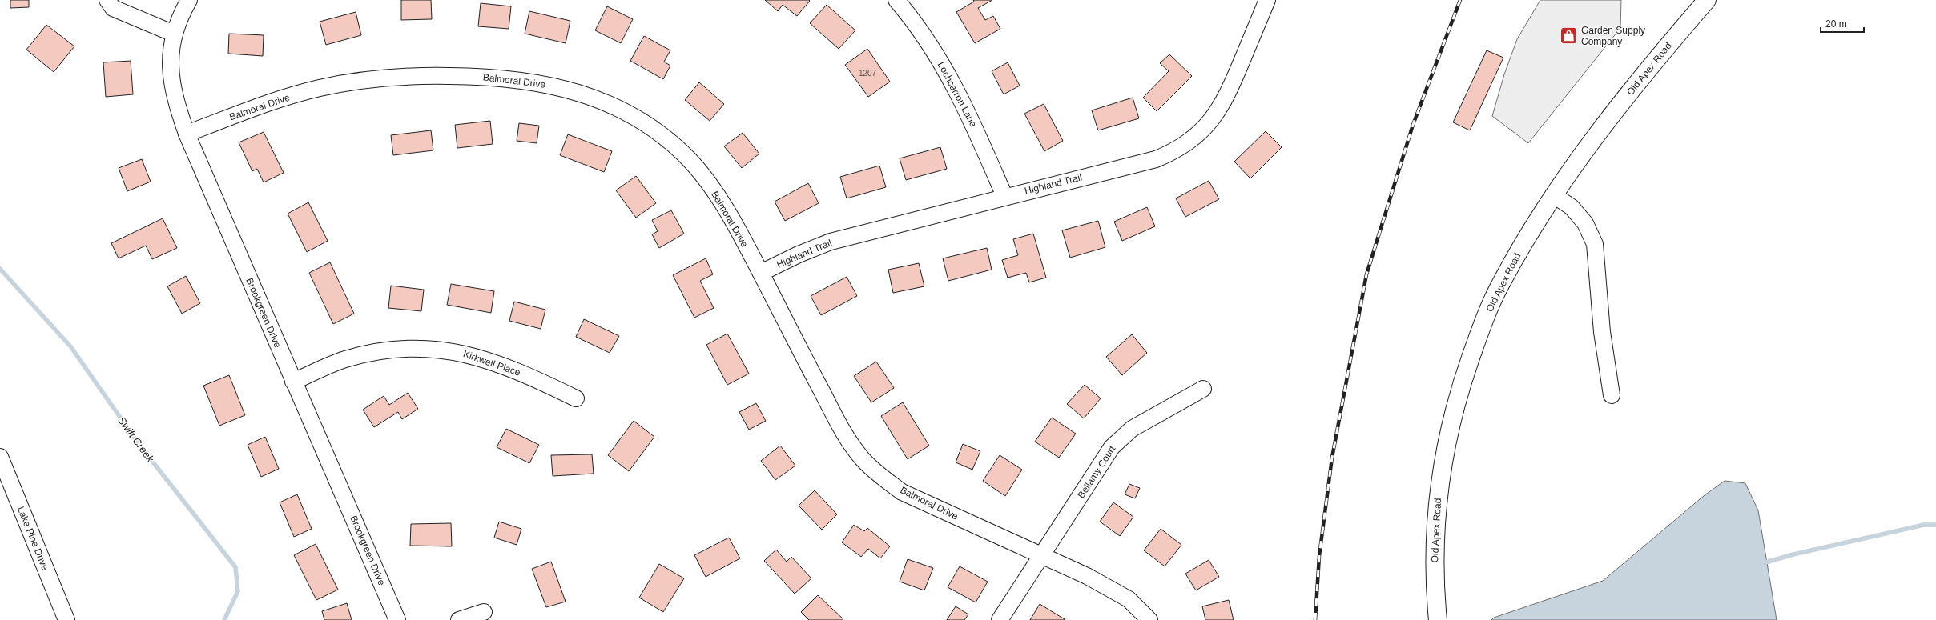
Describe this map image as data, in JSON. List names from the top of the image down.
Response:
{
  "streets": {
    "main road": ["Old Apex Road"],
    "street": [
      "Balmoral Drive",
      "Lochcarron Lane",
      "Highland Trail",
      "Brookgreen Drive",
      "Kirkwell Place",
      "Bellamy Court",
      "Lake Pine Drive"
    ]
  },
  "crossings": [
    ["Balmoral Drive", "Highland Trail"],
    ["Balmoral Drive", "Brookgreen Drive"],
    ["Balmoral Drive", "Bellamy Court"],
    ["Lochcarron Lane", "Highland Trail"],
    ["Brookgreen Drive", "Kirkwell Place"]
  ],
  "water": ["Swift Creek"],
  "places": {
    "shop": ["Garden Supply Company"]
  },
  "house_numbers": ["1207"],
  "scale_bar": "20 m"
}
